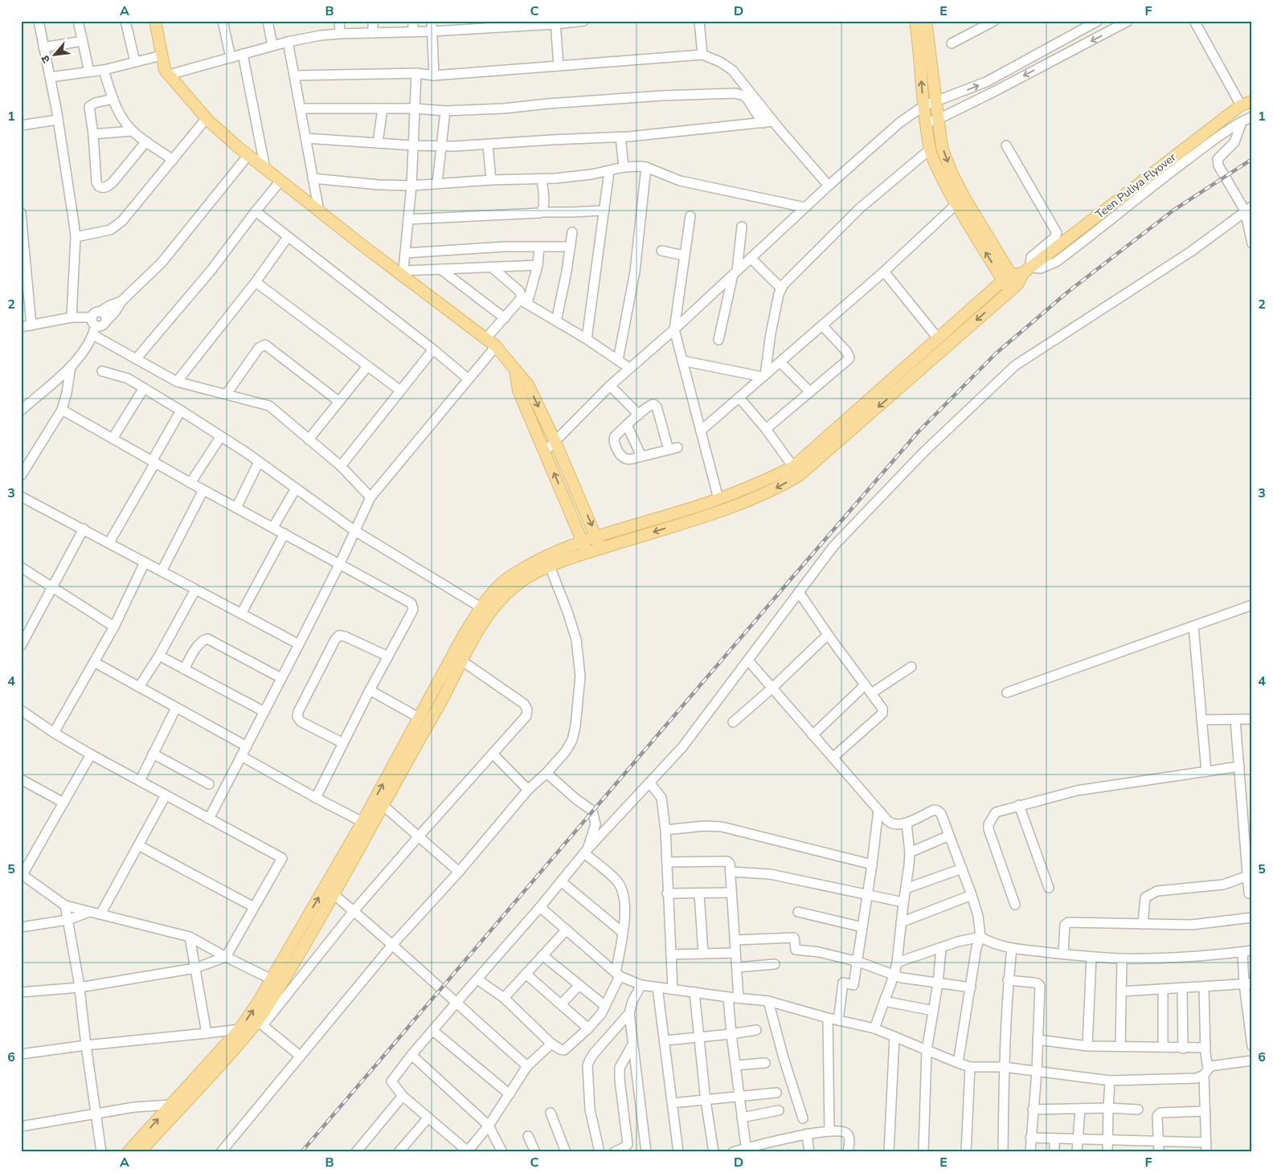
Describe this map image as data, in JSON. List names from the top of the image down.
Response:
{
  "streets": {
    "main road": ["Teen Puliya Flyover"]
  },
  "north": "bottom left",
  "grid": {
    "columns": [
      "A",
      "B",
      "C",
      "D",
      "E",
      "F"
    ],
    "rows": [
      "1",
      "2",
      "3",
      "4",
      "5",
      "6"
    ]
  }
}
